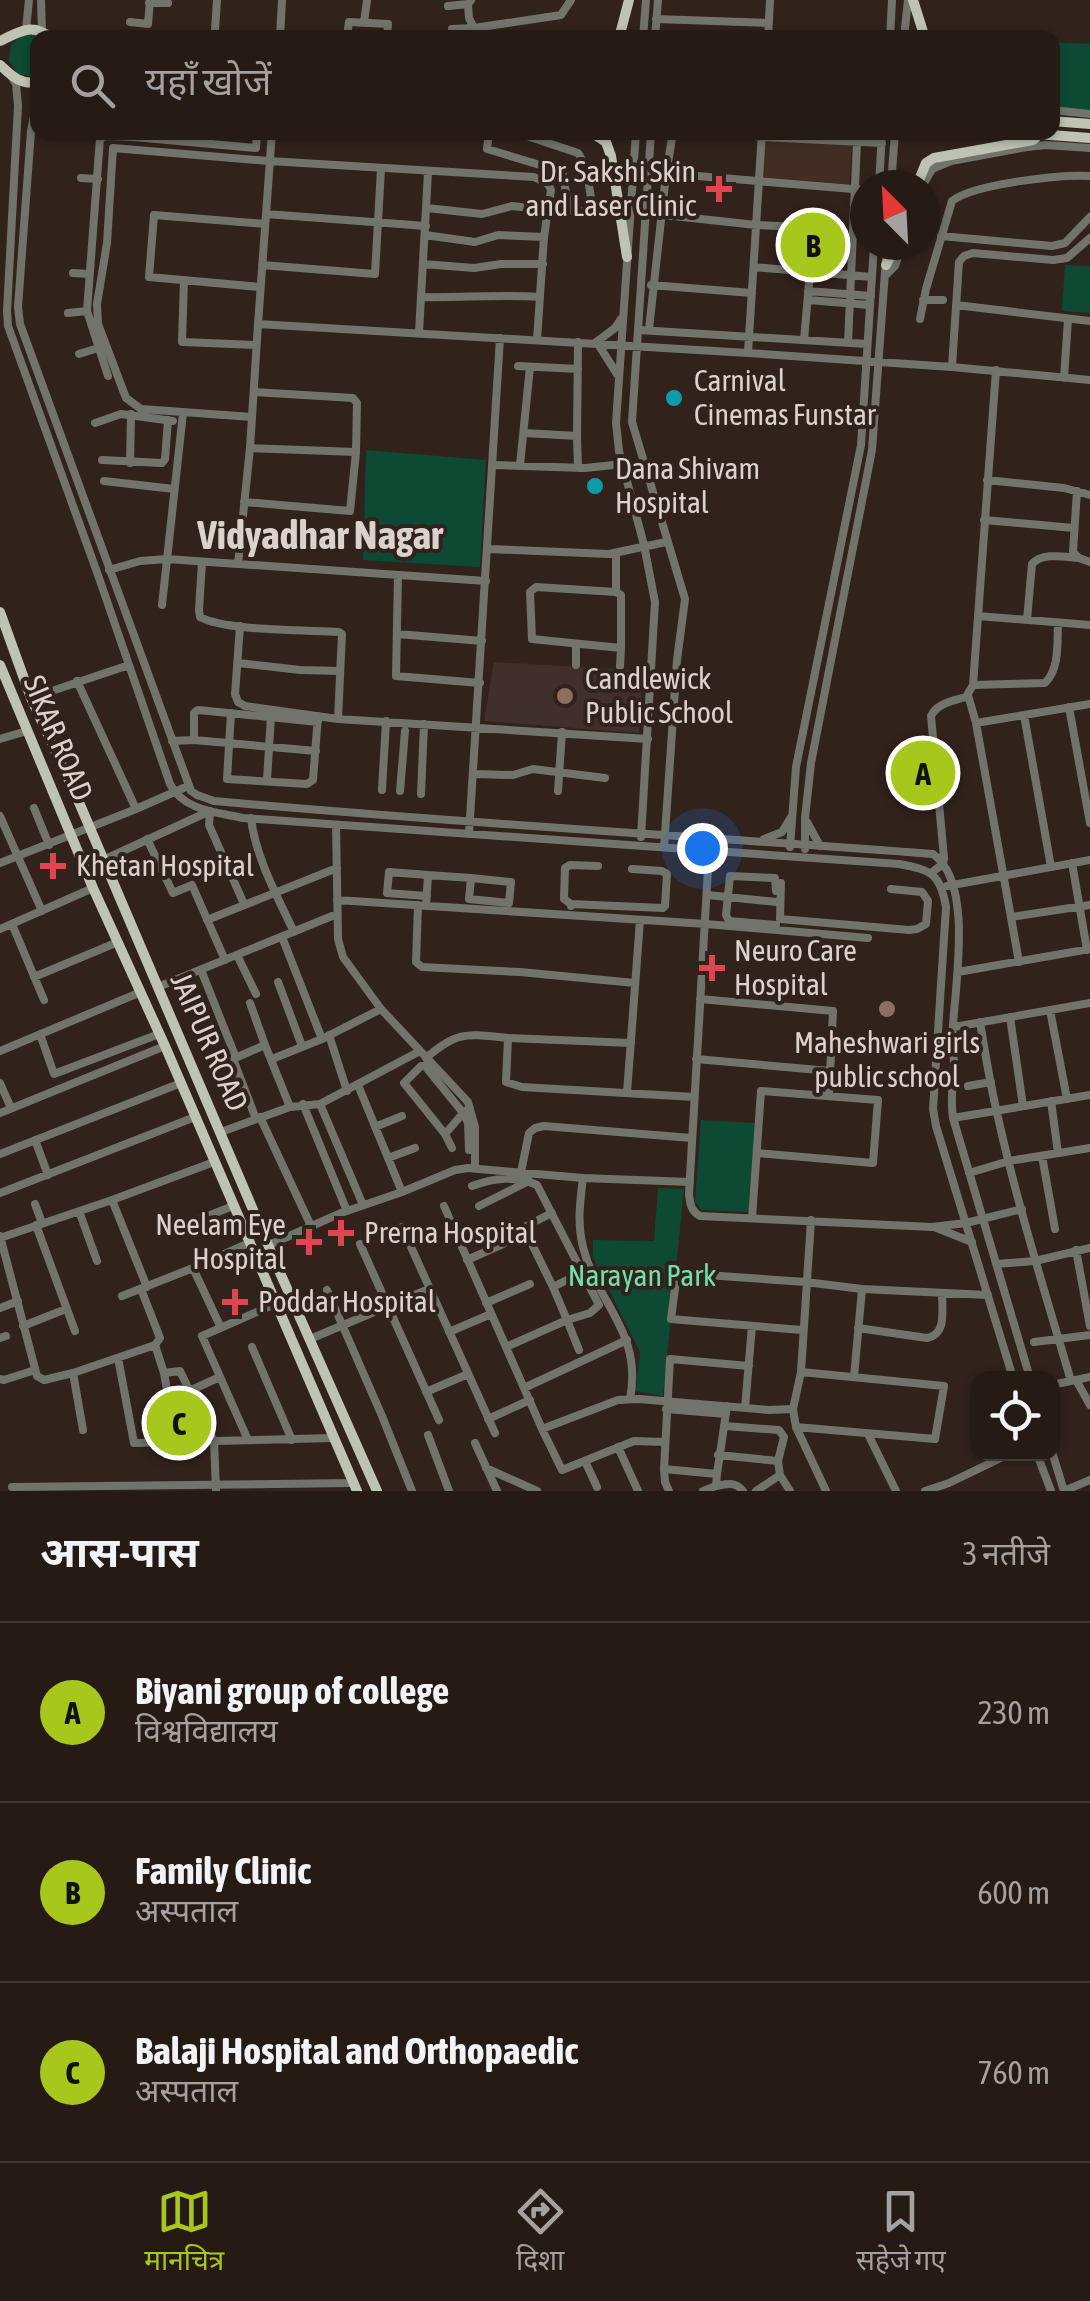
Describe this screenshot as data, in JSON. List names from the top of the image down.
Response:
{
  "streets": {
    "main road": ["SIKAR ROAD", "JAIPUR ROAD"]
  },
  "districts": ["Vidyadhar Nagar"],
  "parks": ["Narayan Park"],
  "places": {
    "health": [
      "Dr. Sakshi Skin and Laser Clinic",
      "Khetan Hospital",
      "Neuro Care Hospital",
      "Prerna Hospital",
      "Neelam Eye Hospital",
      "Poddar Hospital"
    ],
    "other": [
      "Carnival Cinemas Funstar",
      "Dana Shivam Hospital",
      "Candlewick Public School",
      "Maheshwari girls public school"
    ]
  },
  "north": "top left",
  "page": {
    "search": "यहाँ खोजें",
    "pins": ["B", "A", "C"],
    "heading": ["आस-पास", "3 नतीजे"],
    "list": [
      {
        "mark": "A",
        "name": "Biyani group of college",
        "note": "विश्वविद्यालय",
        "value": "230 m"
      },
      {
        "mark": "B",
        "name": "Family Clinic",
        "note": "अस्पताल",
        "value": "600 m"
      },
      {
        "mark": "C",
        "name": "Balaji Hospital and Orthopaedic",
        "note": "अस्पताल",
        "value": "760 m"
      }
    ],
    "nav": ["मानचित्र", "दिशा", "सहेजे गए"]
  }
}
